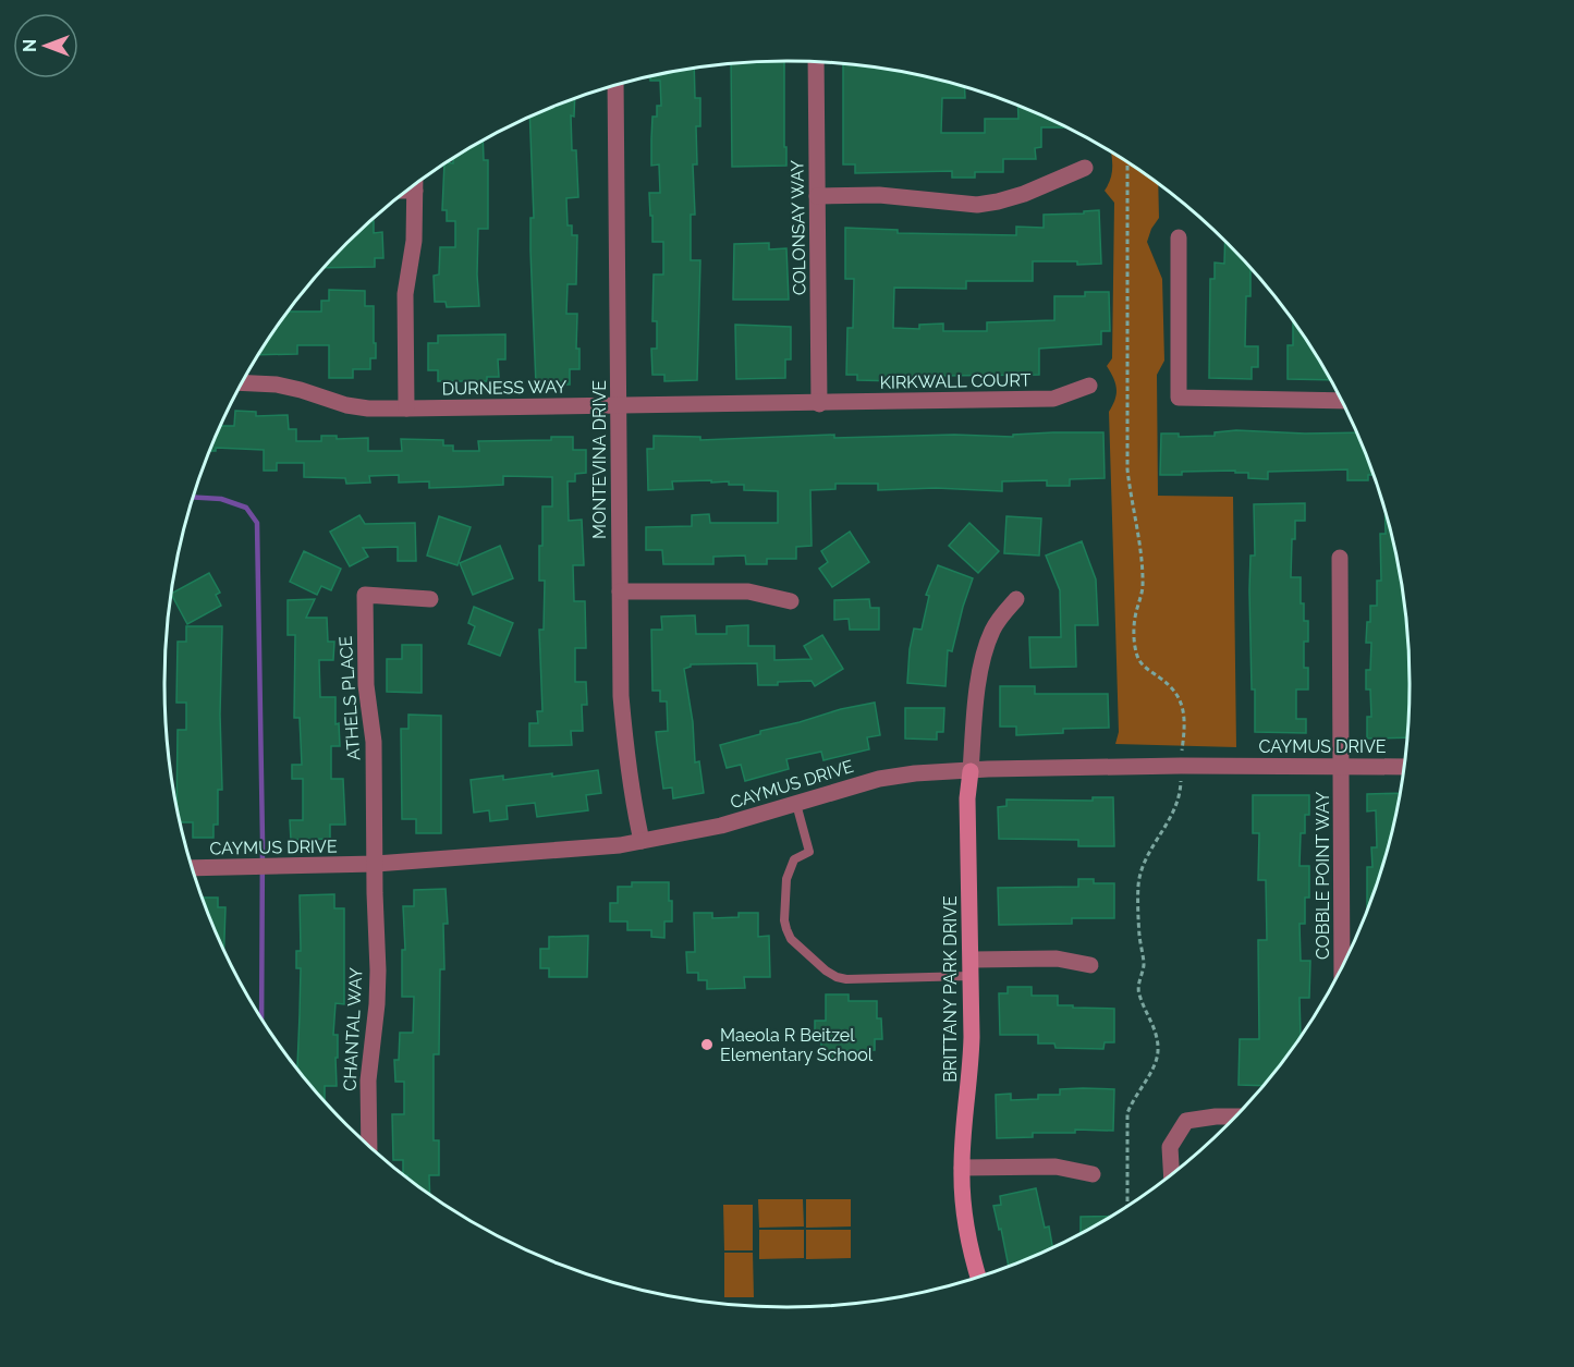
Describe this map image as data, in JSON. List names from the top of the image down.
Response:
{
  "streets": {
    "street": [
      "COLONSAY WAY",
      "KIRKWALL COURT",
      "DURNESS WAY",
      "MONTEVINA DRIVE",
      "ATHELS PLACE",
      "CAYMUS DRIVE",
      "COBBLE POINT WAY",
      "BRITTANY PARK DRIVE",
      "CHANTAL WAY"
    ]
  },
  "crossings": [
    ["COLONSAY WAY", "KIRKWALL COURT"],
    ["COLONSAY WAY", "DURNESS WAY"],
    ["KIRKWALL COURT", "DURNESS WAY"],
    ["DURNESS WAY", "MONTEVINA DRIVE"],
    ["MONTEVINA DRIVE", "CAYMUS DRIVE"],
    ["ATHELS PLACE", "CAYMUS DRIVE"],
    ["ATHELS PLACE", "CHANTAL WAY"],
    ["CAYMUS DRIVE", "COBBLE POINT WAY"],
    ["CAYMUS DRIVE", "BRITTANY PARK DRIVE"],
    ["CAYMUS DRIVE", "CHANTAL WAY"]
  ],
  "places": ["Maeola R Beitzel Elementary School"],
  "north": "left"
}
